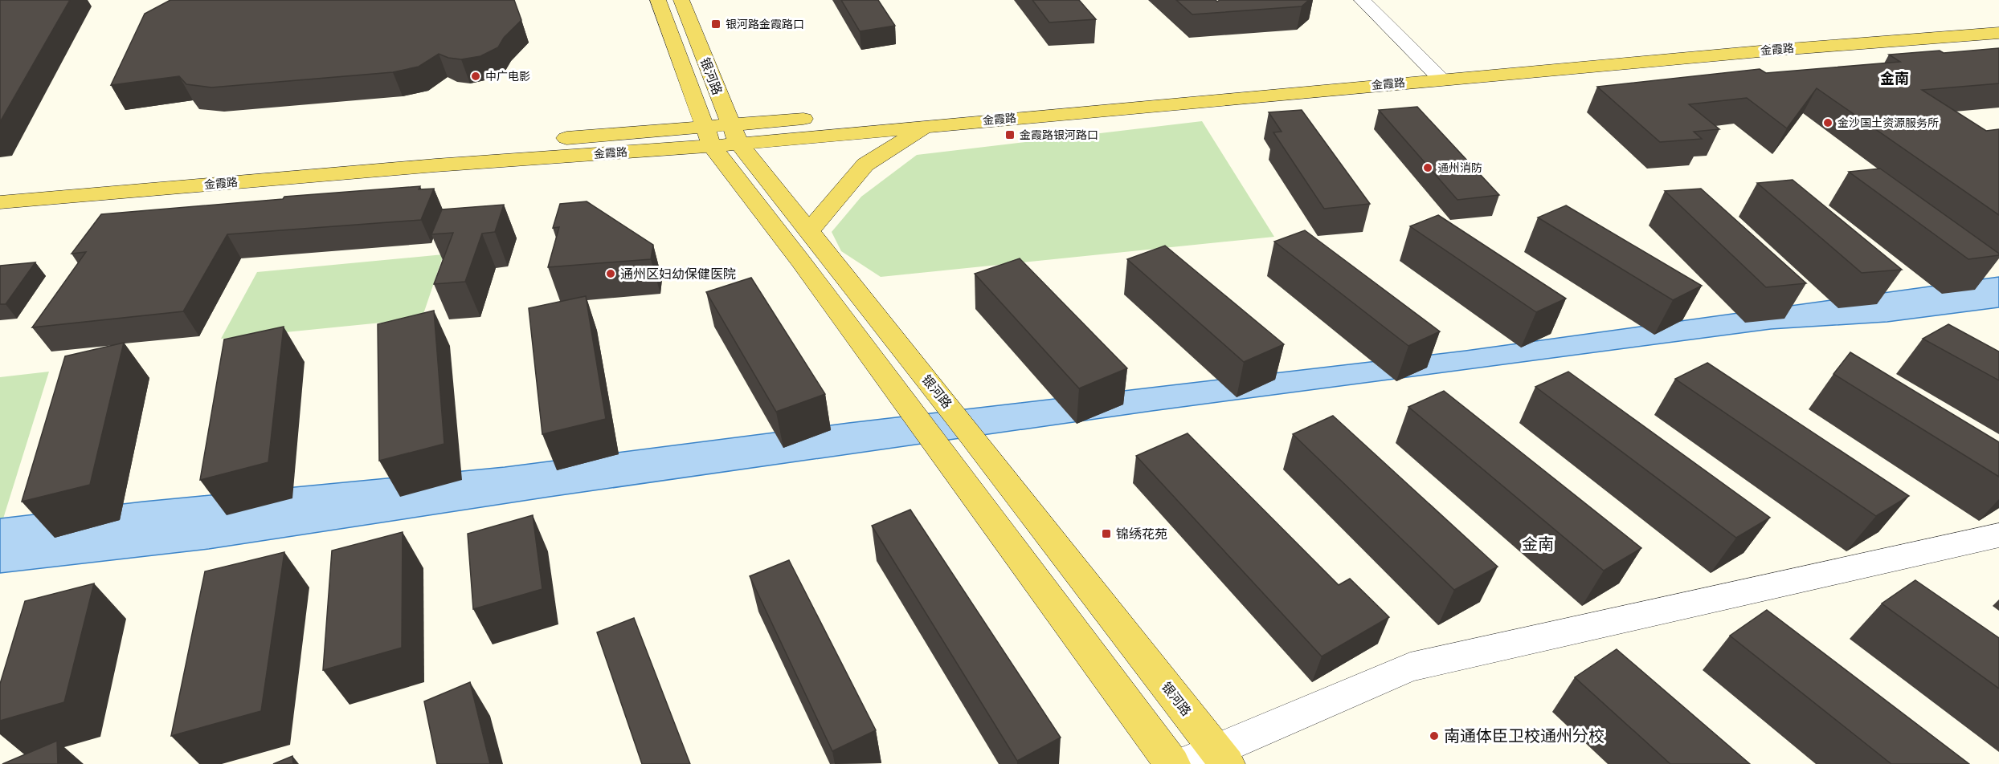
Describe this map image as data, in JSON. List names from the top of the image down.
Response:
{
  "streets": {
    "main road": ["金霞路", "银河路"]
  },
  "crossings": [
    ["金霞路", "银河路"]
  ],
  "districts": ["金南", "金南"],
  "places": {
    "transit": ["银河路金霞路口", "金霞路银河路口", "锦绣花苑"],
    "other": [
      "中广电影",
      "金沙国土资源服务所",
      "通州消防",
      "通州区妇幼保健医院",
      "南通体臣卫校通州分校"
    ]
  }
}
